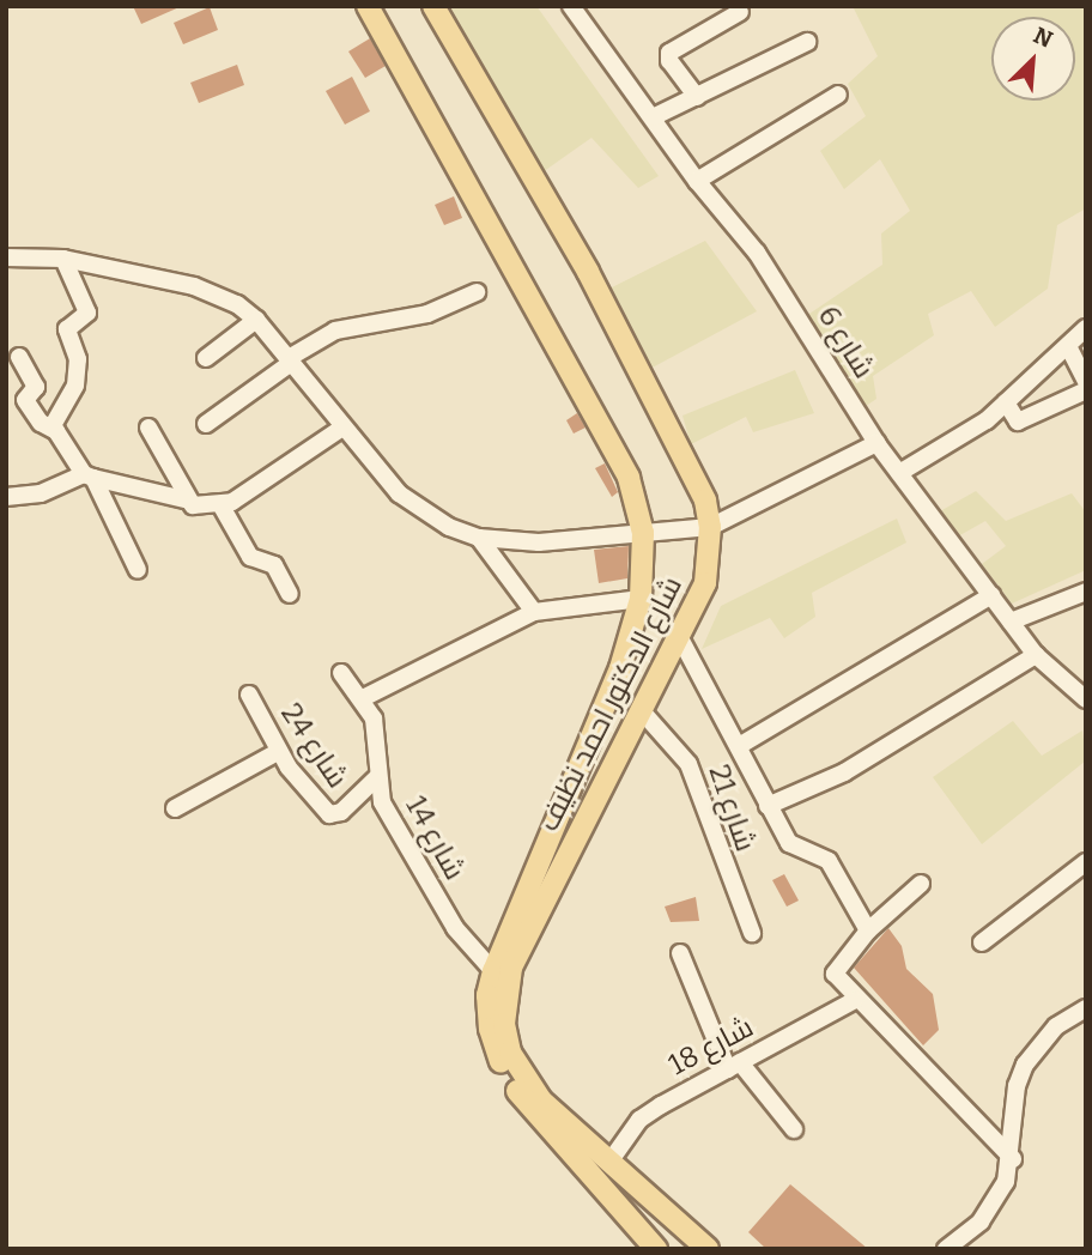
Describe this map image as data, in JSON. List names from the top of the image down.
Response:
{
  "streets": {
    "main road": ["شارع الدكتور احمد نظيف"],
    "street": [
      "شارع 6",
      "شارع 24",
      "شارع 21",
      "شارع 14",
      "شارع 18"
    ]
  },
  "crossings": [
    ["شارع الدكتور احمد نظيف", "شارع 21"],
    ["شارع الدكتور احمد نظيف", "شارع 14"],
    ["شارع الدكتور احمد نظيف", "شارع 18"],
    ["شارع 24", "شارع 14"]
  ],
  "north": "top right"
}
